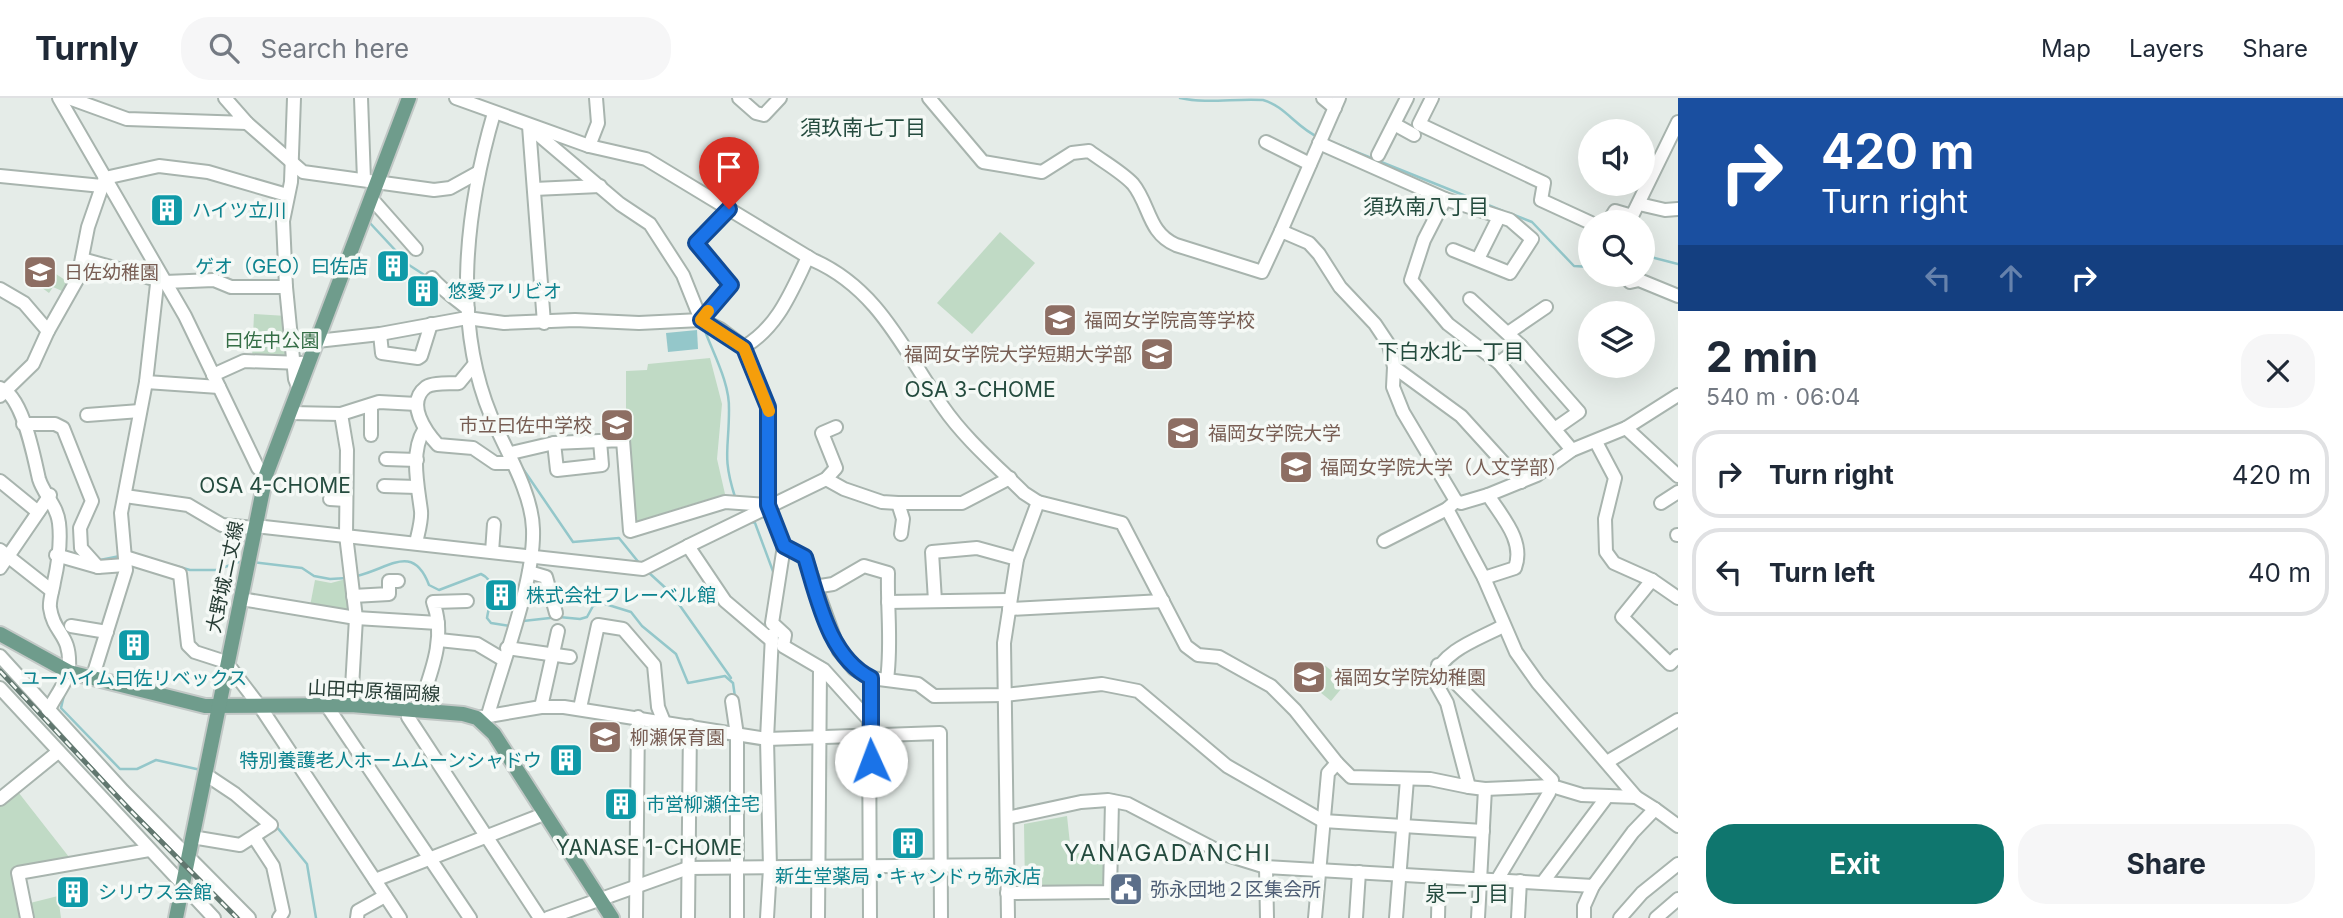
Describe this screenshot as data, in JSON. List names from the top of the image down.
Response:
{
  "streets": {
    "main road": ["大野城二丈線", "山田中原福岡線"]
  },
  "crossings": [
    ["大野城二丈線", "山田中原福岡線"]
  ],
  "districts": [
    "須玖南七丁目",
    "須玖南八丁目",
    "下白水北一丁目",
    "OSA 3-CHOME",
    "OSA 4-CHOME",
    "YANASE 1-CHOME",
    "YANAGADANCHI",
    "泉一丁目"
  ],
  "parks": ["曰佐中公園"],
  "places": {
    "building": [
      "ハイツ立川",
      "ゲオ（GEO）曰佐店",
      "悠愛アリビオ",
      "株式会社フレーベル館",
      "ユーハイム曰佐リベックス",
      "特別養護老人ホームムーンシャドウ",
      "市営柳瀬住宅",
      "新生堂薬局・キャンドゥ弥永店",
      "シリウス会館"
    ],
    "school or university": [
      "日佐幼稚園",
      "福岡女学院高等学校",
      "福岡女学院大学短期大学部",
      "市立曰佐中学校",
      "福岡女学院大学",
      "福岡女学院大学（人文学部）",
      "福岡女学院幼稚園",
      "柳瀬保育園"
    ],
    "public building": ["弥永団地２区集会所"]
  },
  "page": {
    "header": "Turnly",
    "search": "Search here",
    "nav": ["Map", "Layers", "Share"],
    "turn": ["420 m", "Turn right"],
    "heading": ["2 min", "540 m · 06:04"],
    "list": [
      {
        "name": "Turn right",
        "value": "420 m"
      },
      {
        "name": "Turn left",
        "value": "40 m"
      }
    ],
    "buttons": ["Exit", "Share"]
  }
}
